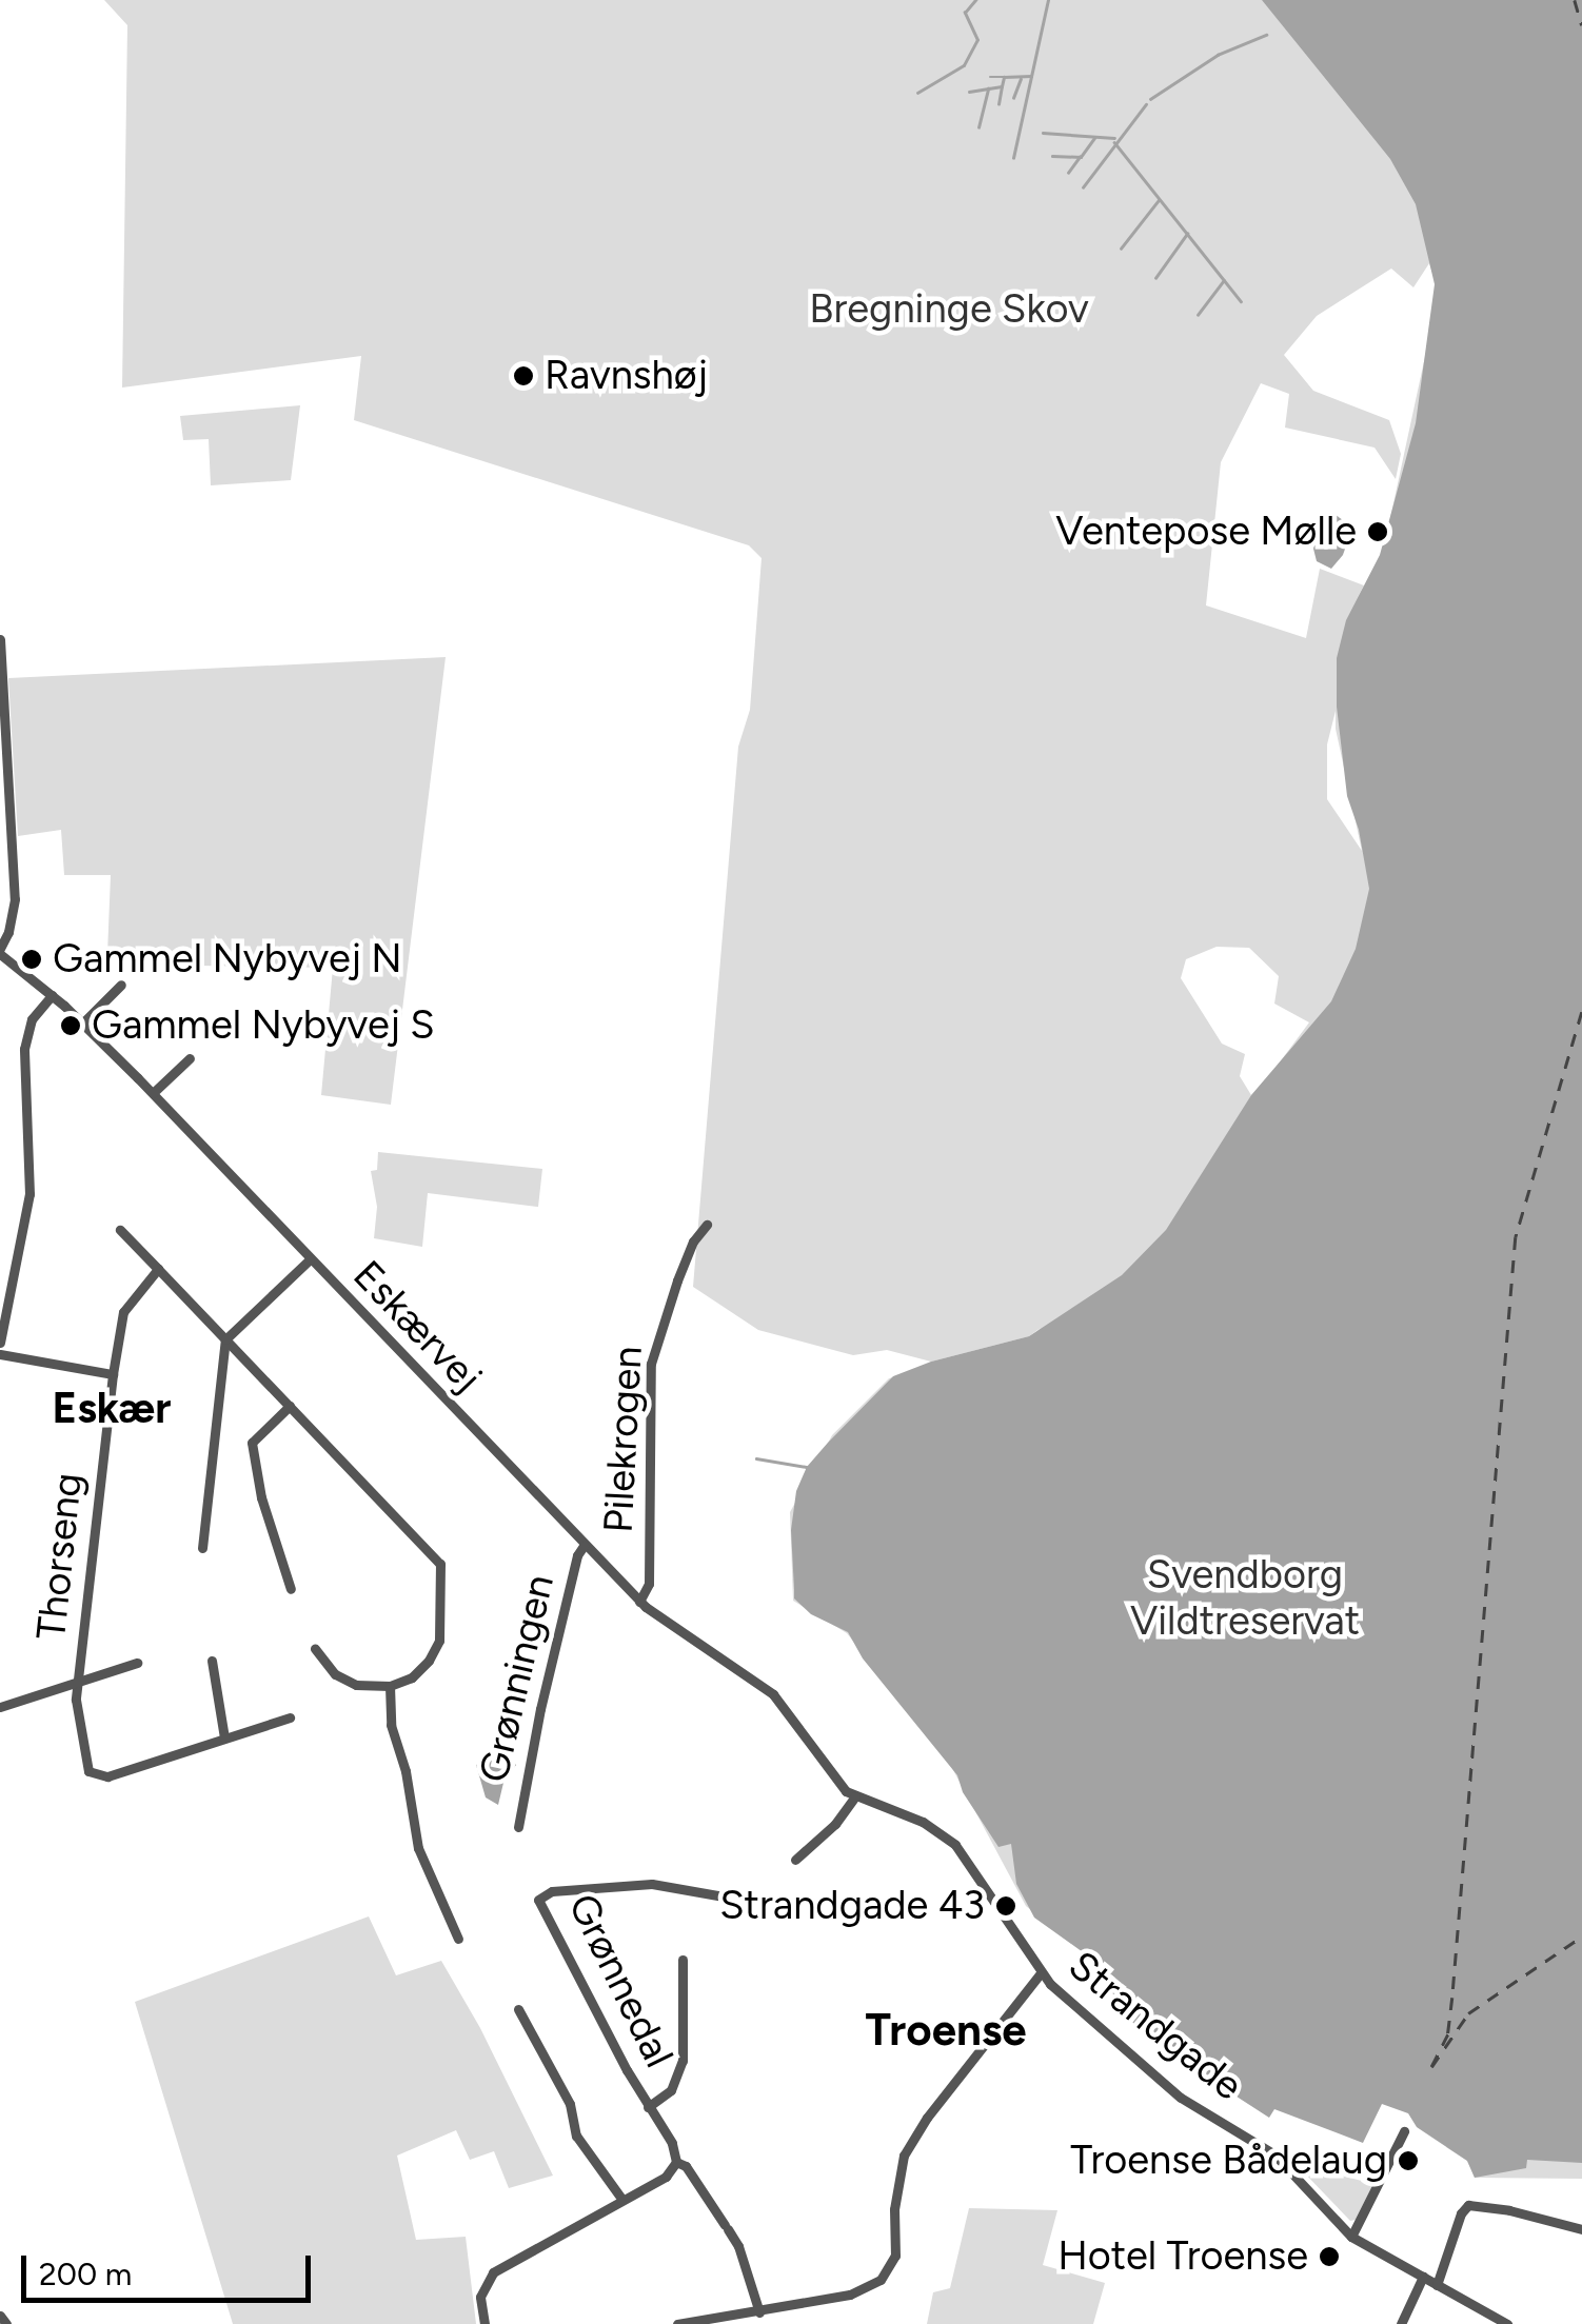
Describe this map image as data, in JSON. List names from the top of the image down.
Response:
{
  "streets": {
    "street": [
      "Eskærvej",
      "Pilekrogen",
      "Thorseng",
      "Grønningen",
      "Grønnedal",
      "Strandgade"
    ]
  },
  "crossings": [
    ["Eskærvej", "Pilekrogen"],
    ["Eskærvej", "Grønningen"],
    ["Eskærvej", "Strandgade"],
    ["Pilekrogen", "Strandgade"]
  ],
  "districts": ["Eskær", "Troense"],
  "parks": ["Bregninge Skov", "Svendborg Vildtreservat"],
  "places": [
    "Ravnshøj",
    "Ventepose Mølle",
    "Gammel Nybyvej N",
    "Gammel Nybyvej S",
    "Strandgade 43",
    "Troense Bådelaug",
    "Hotel Troense"
  ],
  "scale_bar": "200 m"
}
